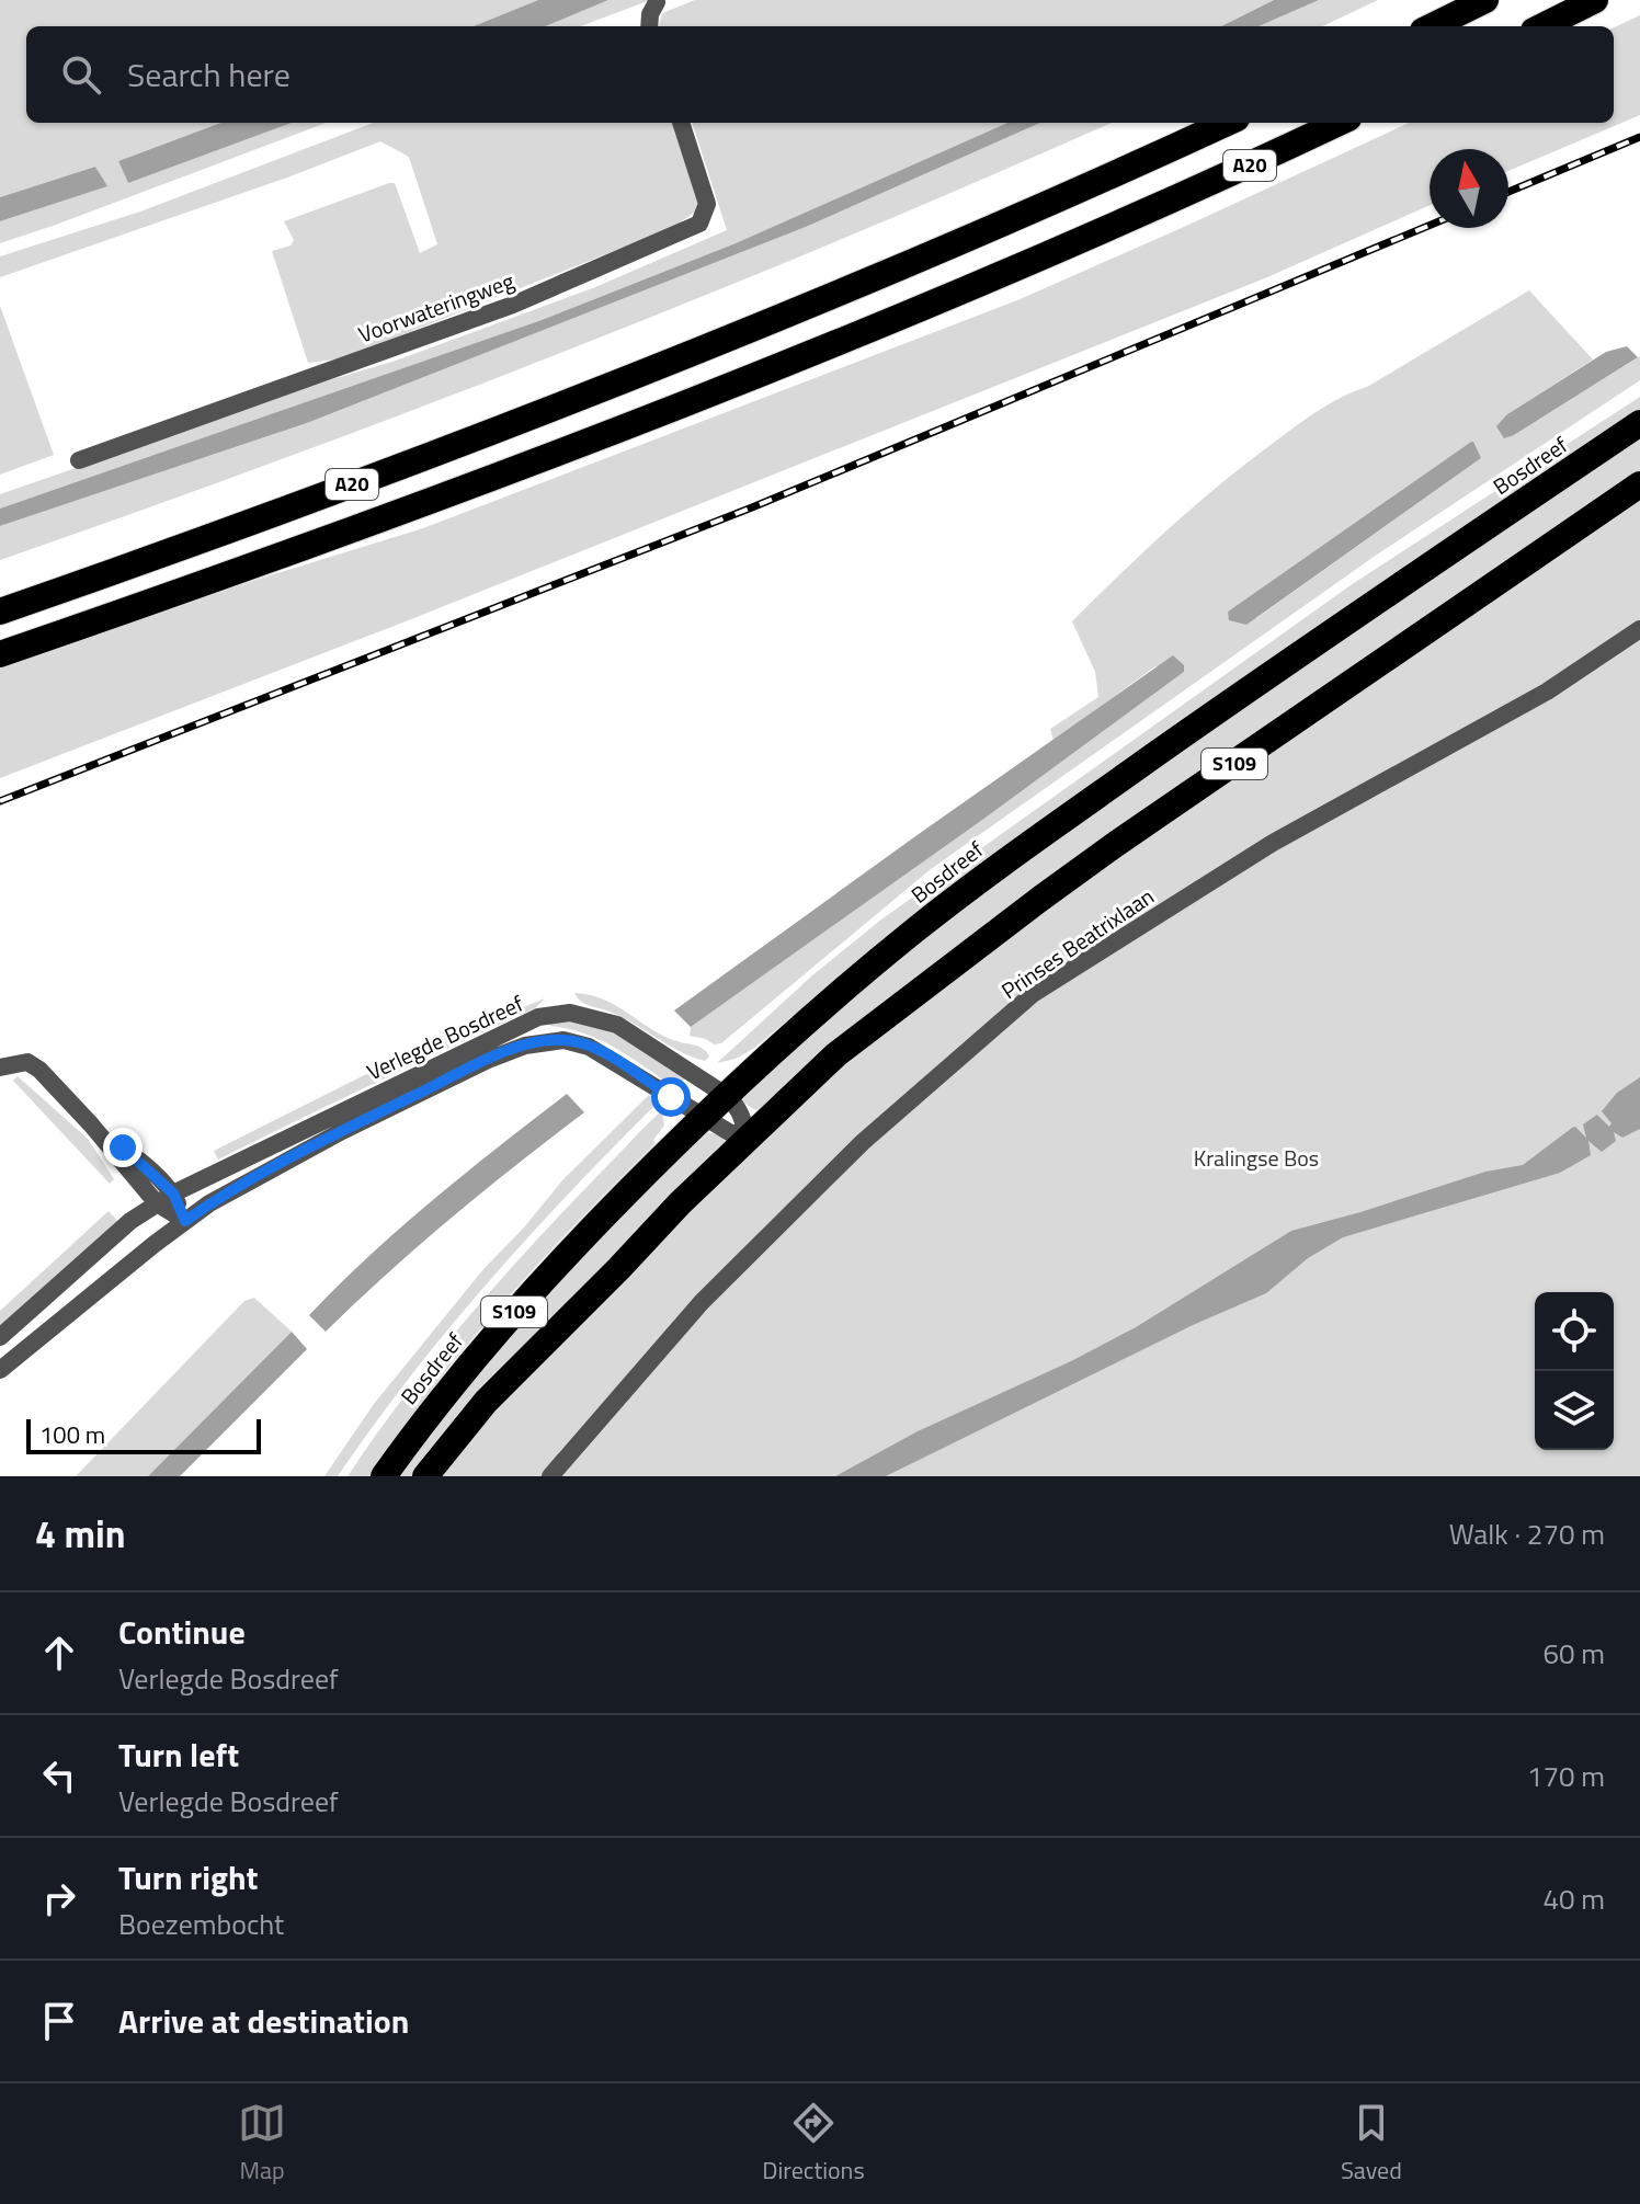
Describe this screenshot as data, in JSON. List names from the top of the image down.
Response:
{
  "streets": {
    "highway": ["A20", "Bosdreef", "S109"],
    "street": ["Voorwateringweg", "Prinses Beatrixlaan", "Verlegde Bosdreef"]
  },
  "crossings": [
    ["Bosdreef", "Verlegde Bosdreef"],
    ["S109", "Verlegde Bosdreef"]
  ],
  "parks": ["Kralingse Bos"],
  "scale_bar": "100 m",
  "north": "top",
  "page": {
    "search": "Search here",
    "scale": "100 m",
    "heading": ["4 min", "Walk · 270 m"],
    "list": [
      ["Continue", "Verlegde Bosdreef", "60 m"],
      ["Turn left", "Verlegde Bosdreef", "170 m"],
      ["Turn right", "Boezembocht", "40 m"],
      "Arrive at destination"
    ],
    "nav": ["Map", "Directions", "Saved"]
  }
}
